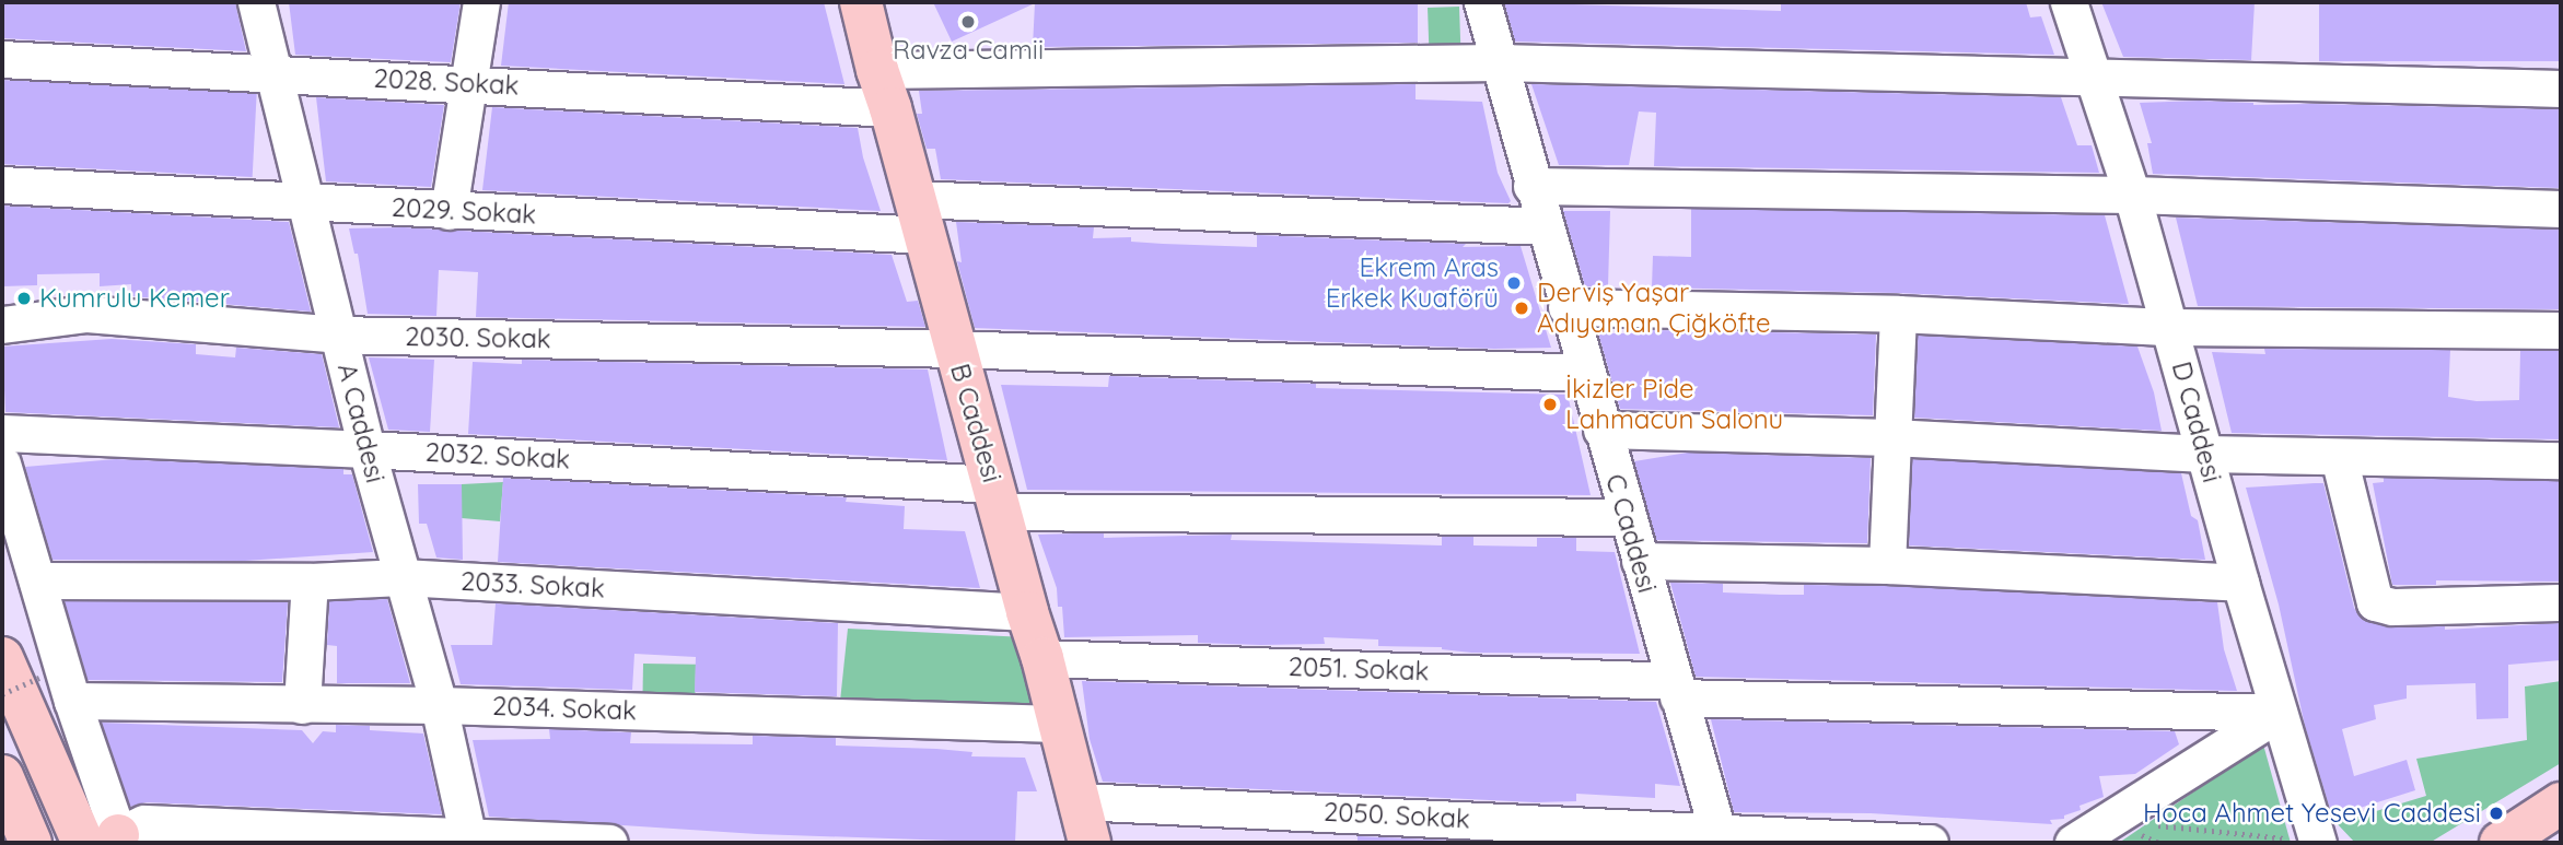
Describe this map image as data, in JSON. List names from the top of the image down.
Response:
{
  "streets": {
    "main road": ["B Caddesi"],
    "street": [
      "2028. Sokak",
      "2029. Sokak",
      "2030. Sokak",
      "D Caddesi",
      "A Caddesi",
      "2032. Sokak",
      "C Caddesi",
      "2033. Sokak",
      "2051. Sokak",
      "2034. Sokak",
      "2050. Sokak"
    ]
  },
  "crossings": [
    ["2028. Sokak", "D Caddesi"],
    ["2028. Sokak", "A Caddesi"],
    ["2028. Sokak", "B Caddesi"],
    ["2028. Sokak", "C Caddesi"],
    ["2029. Sokak", "A Caddesi"],
    ["2029. Sokak", "B Caddesi"],
    ["2029. Sokak", "C Caddesi"],
    ["2030. Sokak", "A Caddesi"],
    ["2030. Sokak", "B Caddesi"],
    ["2030. Sokak", "C Caddesi"],
    ["D Caddesi", "2051. Sokak"],
    ["A Caddesi", "2032. Sokak"],
    ["A Caddesi", "2033. Sokak"],
    ["A Caddesi", "2034. Sokak"],
    ["B Caddesi", "2032. Sokak"],
    ["B Caddesi", "2033. Sokak"],
    ["B Caddesi", "2051. Sokak"],
    ["B Caddesi", "2034. Sokak"],
    ["B Caddesi", "2050. Sokak"],
    ["2032. Sokak", "C Caddesi"],
    ["C Caddesi", "2051. Sokak"],
    ["C Caddesi", "2050. Sokak"]
  ],
  "places": [
    "Ravza Camii",
    "Ekrem Aras Erkek Kuaförü",
    "Kumrulu Kemer",
    "Derviş Yaşar Adıyaman Çiğköfte",
    "İkizler Pide Lahmacun Salonu",
    "Hoca Ahmet Yesevi Caddesi"
  ]
}
